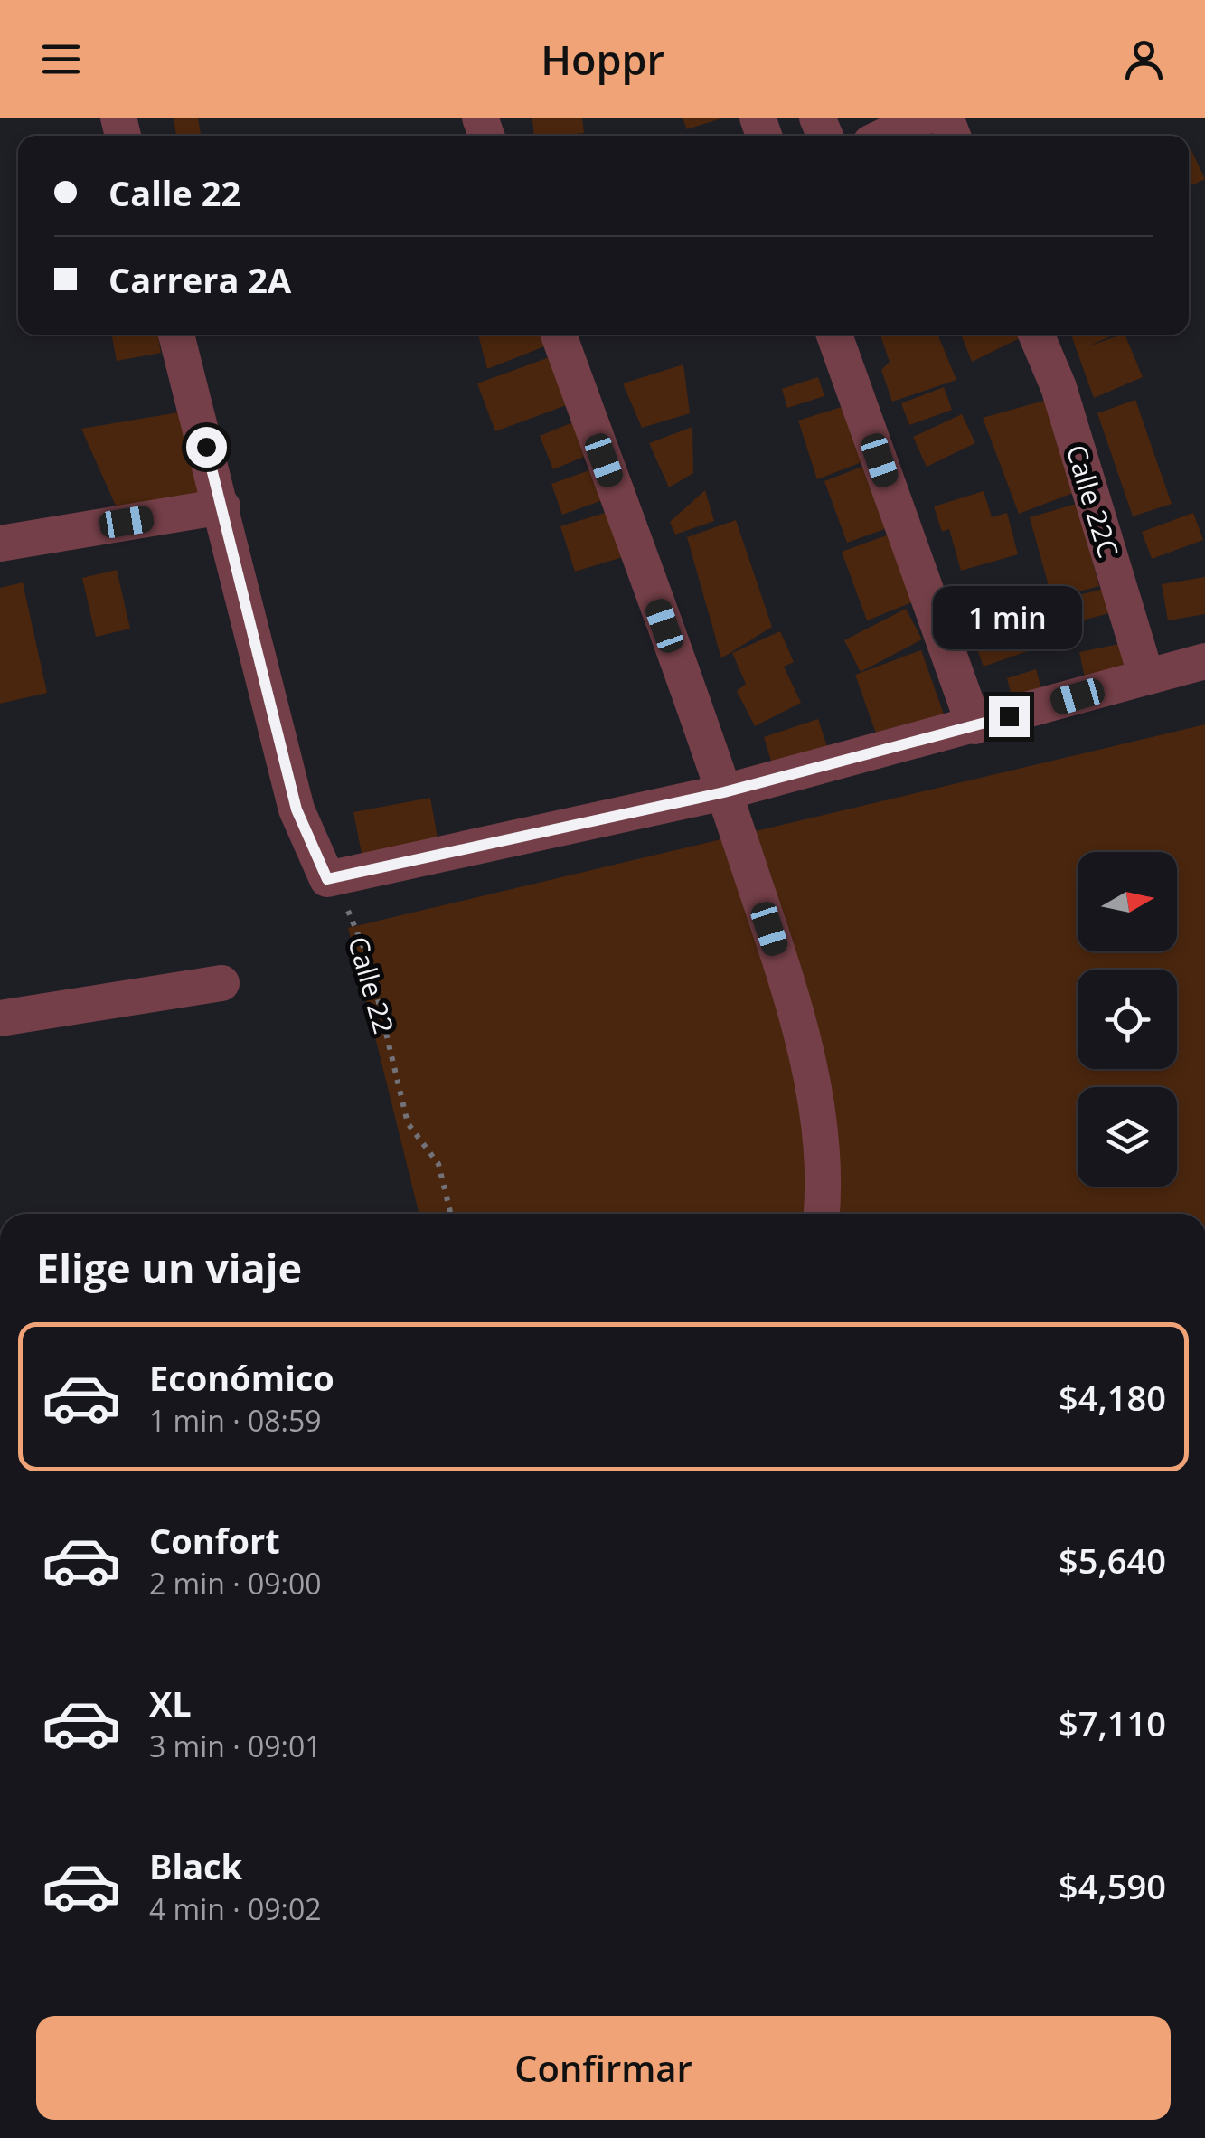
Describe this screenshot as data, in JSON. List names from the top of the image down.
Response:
{
  "streets": {
    "street": ["Calle 22C"],
    "path": ["Calle 22"]
  },
  "north": "right",
  "page": {
    "header": "Hoppr",
    "banner": ["Calle 22", "Carrera 2A"],
    "bubble": "1 min",
    "heading": "Elige un viaje",
    "list": [
      {
        "name": "Económico",
        "note": "1 min · 08:59",
        "value": "$4,180"
      },
      {
        "name": "Confort",
        "note": "2 min · 09:00",
        "value": "$5,640"
      },
      {
        "name": "XL",
        "note": "3 min · 09:01",
        "value": "$7,110"
      },
      {
        "name": "Black",
        "note": "4 min · 09:02",
        "value": "$4,590"
      }
    ],
    "buttons": "Confirmar"
  }
}
